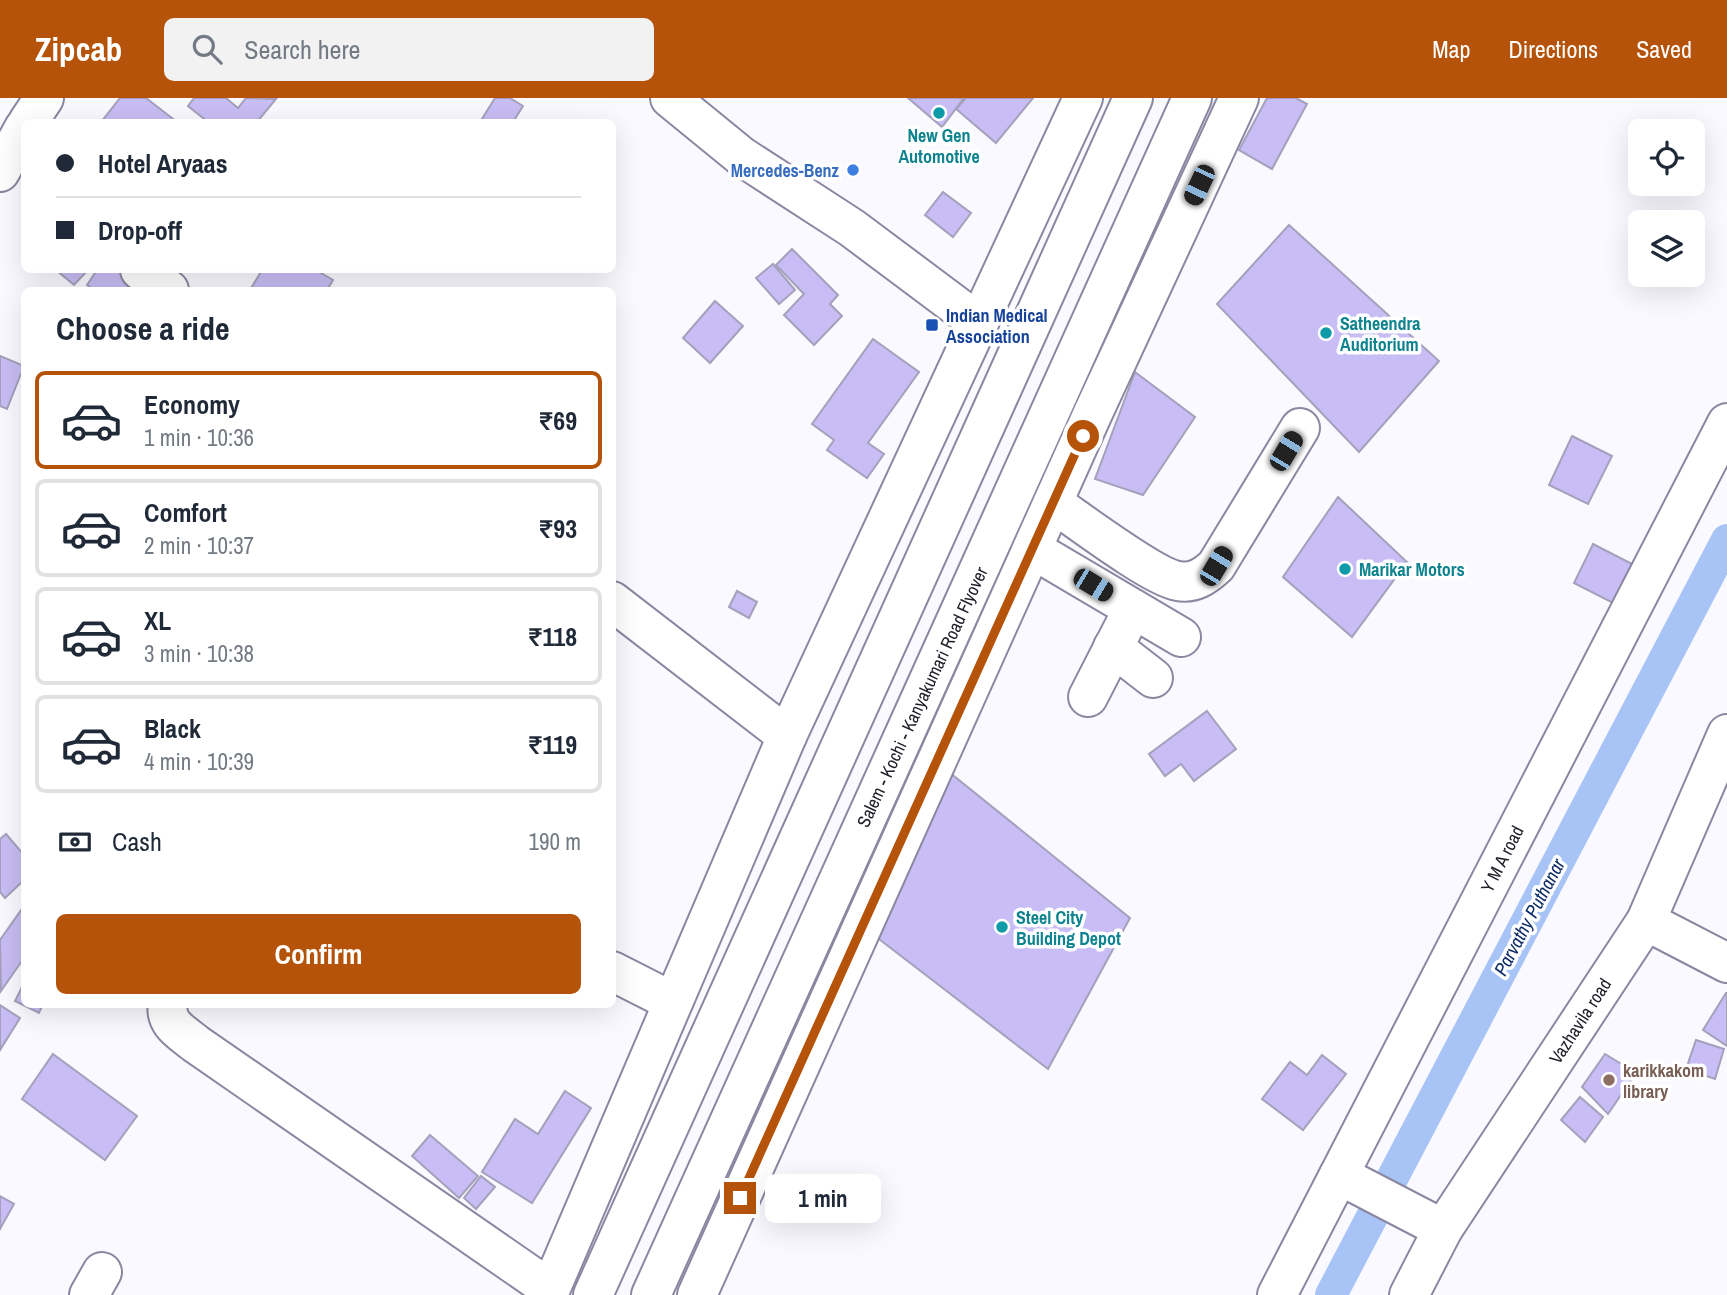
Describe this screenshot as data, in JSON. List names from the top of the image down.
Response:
{
  "streets": {
    "main road": ["Salem - Kochi - Kanyakumari Road Flyover", "Y M A road", "Vazhavila road"]
  },
  "water": ["Parvathy Puthanar"],
  "places": {
    "other": [
      "New Gen Automotive",
      "Mercedes-Benz",
      "Satheendra Auditorium",
      "Marikar Motors",
      "Steel City Building Depot",
      "karikkakom library"
    ],
    "transit": ["Indian Medical Association"]
  },
  "page": {
    "header": "Zipcab",
    "search": "Search here",
    "nav": ["Map", "Directions", "Saved"],
    "banner": ["Hotel Aryaas", "Drop-off"],
    "heading": "Choose a ride",
    "list": [
      {
        "name": "Economy",
        "note": "1 min · 10:36",
        "value": "₹69"
      },
      {
        "name": "Comfort",
        "note": "2 min · 10:37",
        "value": "₹93"
      },
      {
        "name": "XL",
        "note": "3 min · 10:38",
        "value": "₹118"
      },
      {
        "name": "Black",
        "note": "4 min · 10:39",
        "value": "₹119"
      }
    ],
    "pay": ["Cash", "190 m"],
    "buttons": "Confirm",
    "bubble": "1 min"
  }
}
